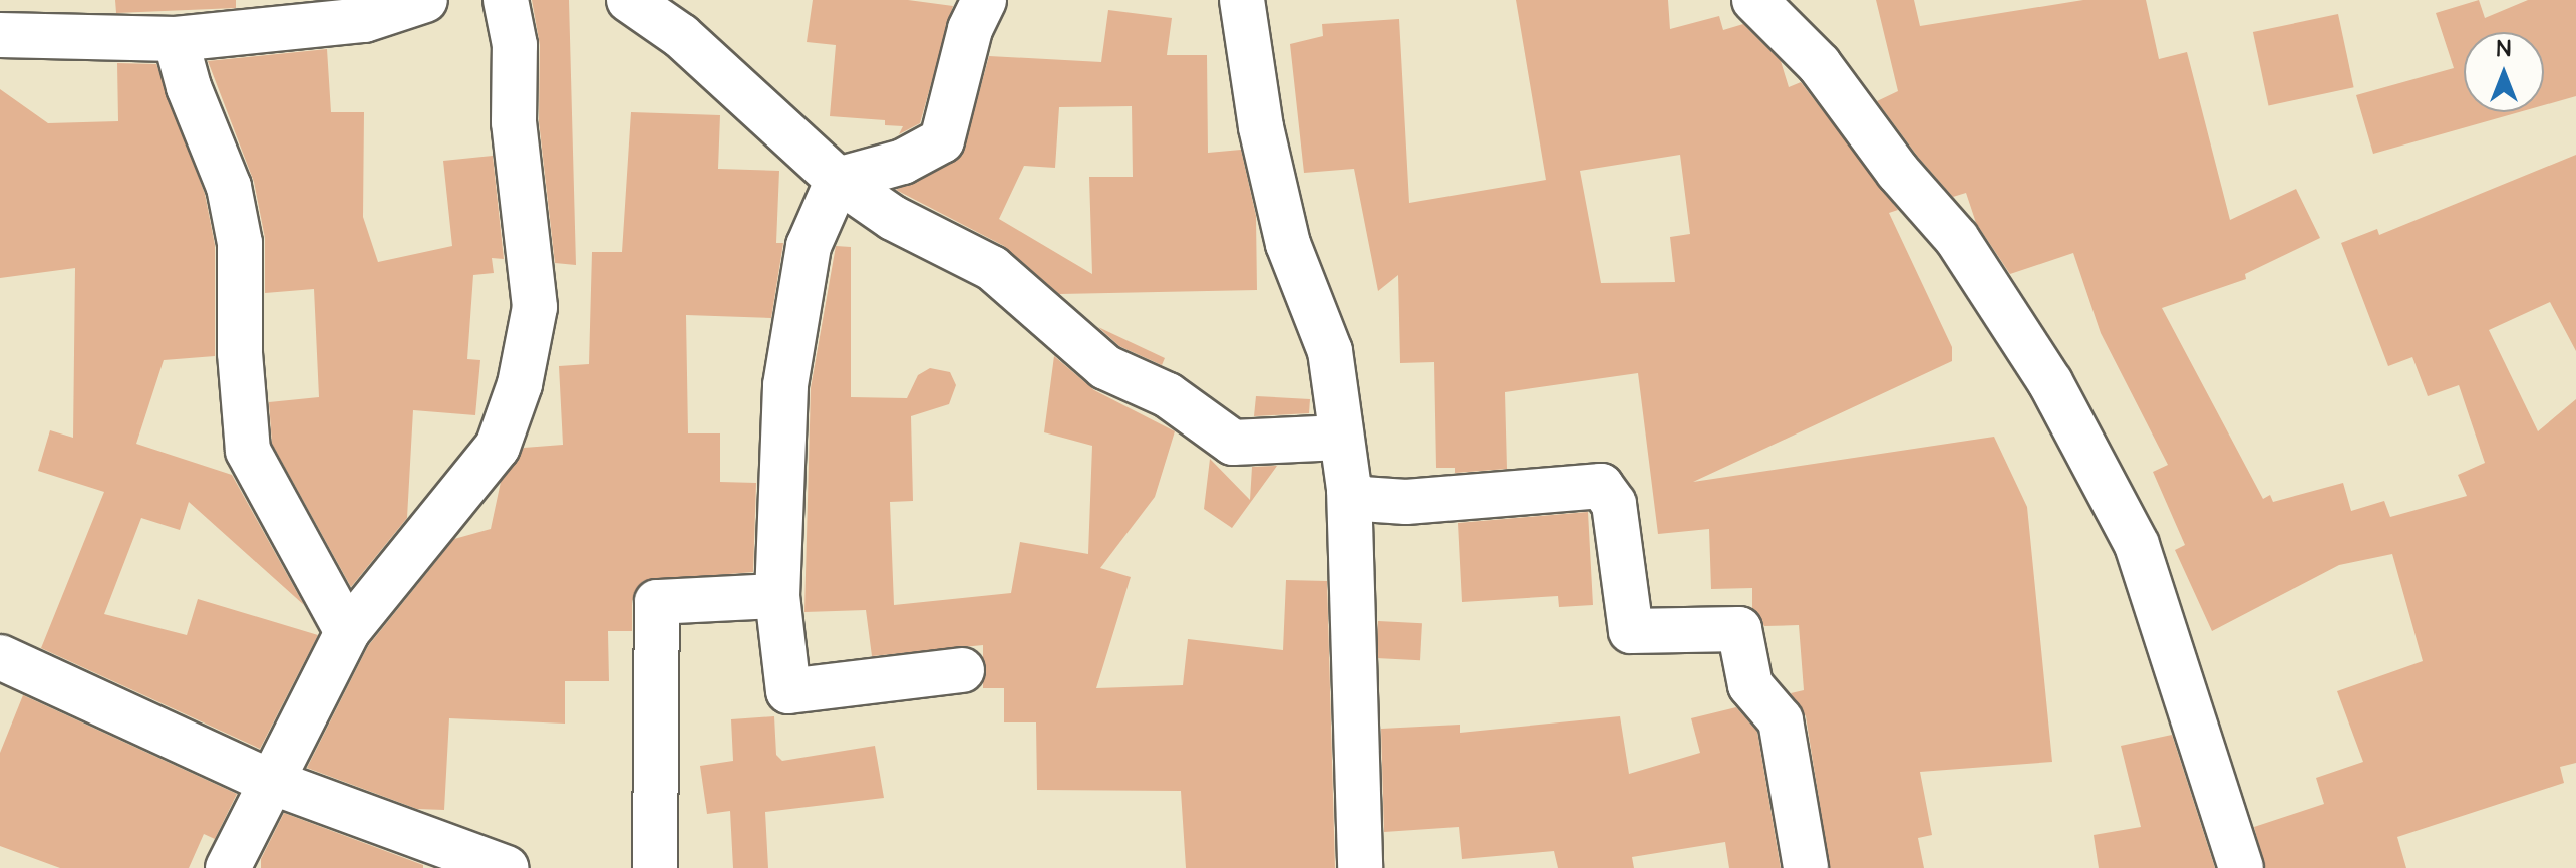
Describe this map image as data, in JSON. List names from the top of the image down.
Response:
{
  "north": "top"
}
